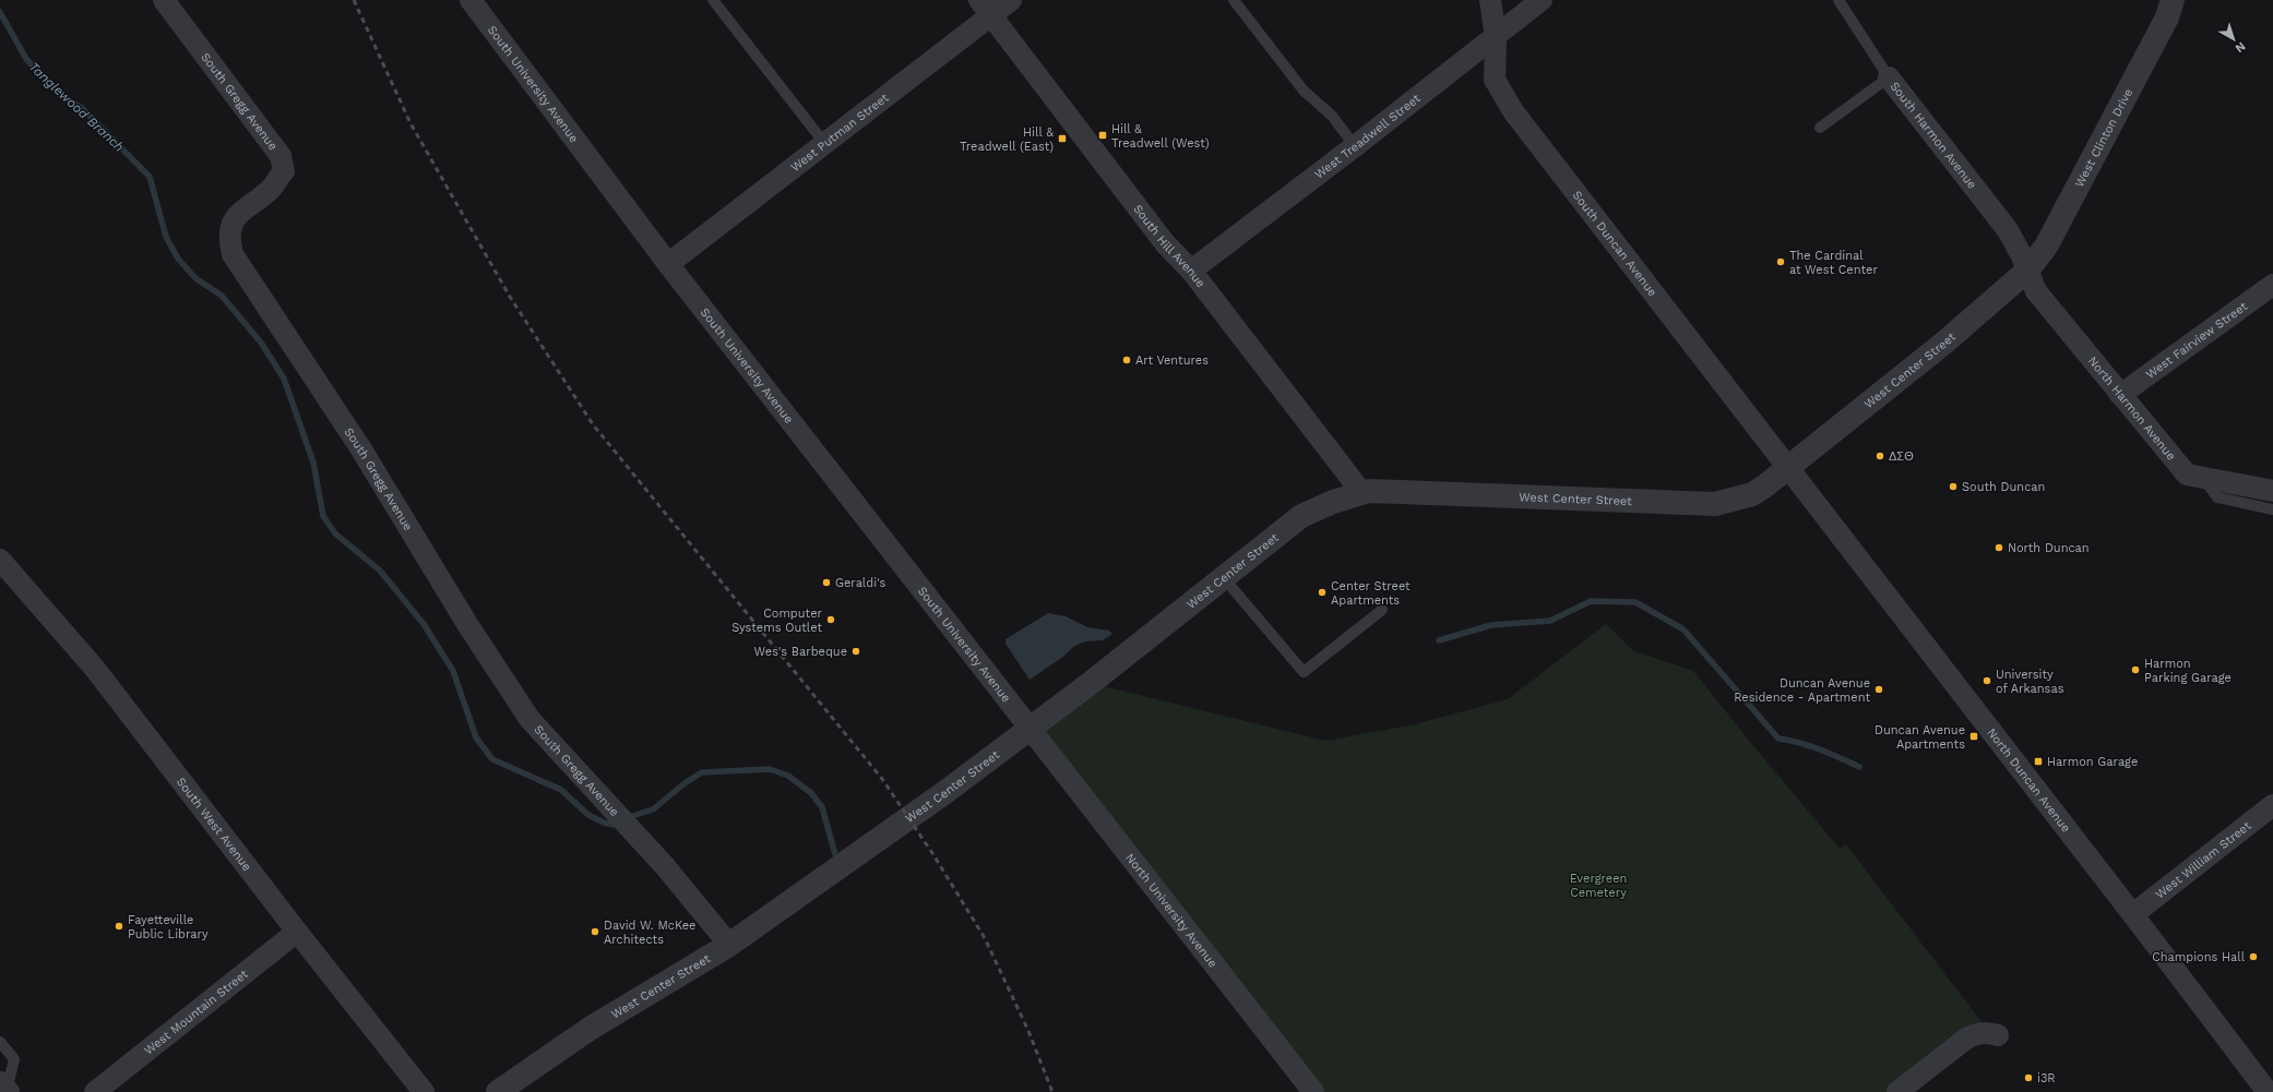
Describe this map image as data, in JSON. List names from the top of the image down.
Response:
{
  "streets": {
    "street": [
      "South University Avenue",
      "South Gregg Avenue",
      "West Putman Street",
      "South Harmon Avenue",
      "West Treadwell Street",
      "West Clinton Drive",
      "South Duncan Avenue",
      "South Hill Avenue",
      "West Fairview Street",
      "West Center Street",
      "North Harmon Avenue",
      "North Duncan Avenue",
      "South West Avenue",
      "West William Street",
      "North University Avenue",
      "West Mountain Street"
    ]
  },
  "crossings": [
    ["South University Avenue", "West Putman Street"],
    ["South University Avenue", "West Center Street"],
    ["South University Avenue", "North University Avenue"],
    ["South Gregg Avenue", "West Center Street"],
    ["West Putman Street", "South Hill Avenue"],
    ["South Harmon Avenue", "West Clinton Drive"],
    ["South Harmon Avenue", "West Center Street"],
    ["South Harmon Avenue", "North Harmon Avenue"],
    ["West Treadwell Street", "South Duncan Avenue"],
    ["West Treadwell Street", "South Hill Avenue"],
    ["West Clinton Drive", "West Center Street"],
    ["West Clinton Drive", "North Harmon Avenue"],
    ["South Duncan Avenue", "West Center Street"],
    ["South Duncan Avenue", "North Duncan Avenue"],
    ["South Hill Avenue", "West Center Street"],
    ["West Fairview Street", "North Harmon Avenue"],
    ["West Center Street", "North Harmon Avenue"],
    ["West Center Street", "North Duncan Avenue"],
    ["West Center Street", "North University Avenue"],
    ["North Duncan Avenue", "West William Street"],
    ["South West Avenue", "West Mountain Street"]
  ],
  "water": ["Tanglewood Branch"],
  "parks": ["Evergreen Cemetery"],
  "places": {
    "transit": [
      "Hill & Treadwell (West)",
      "Hill & Treadwell (East)",
      "Duncan Avenue Apartments",
      "Harmon Garage"
    ],
    "other": [
      "The Cardinal at West Center",
      "Art Ventures",
      "ΔΣΘ",
      "South Duncan",
      "North Duncan",
      "Geraldi's",
      "Center Street Apartments",
      "Computer Systems Outlet",
      "Wes's Barbeque",
      "Harmon Parking Garage",
      "University of Arkansas",
      "Duncan Avenue Residence - Apartment",
      "Fayetteville Public Library",
      "David W. McKee Architects",
      "Champions Hall",
      "i3R"
    ]
  },
  "north": "bottom right"
}
